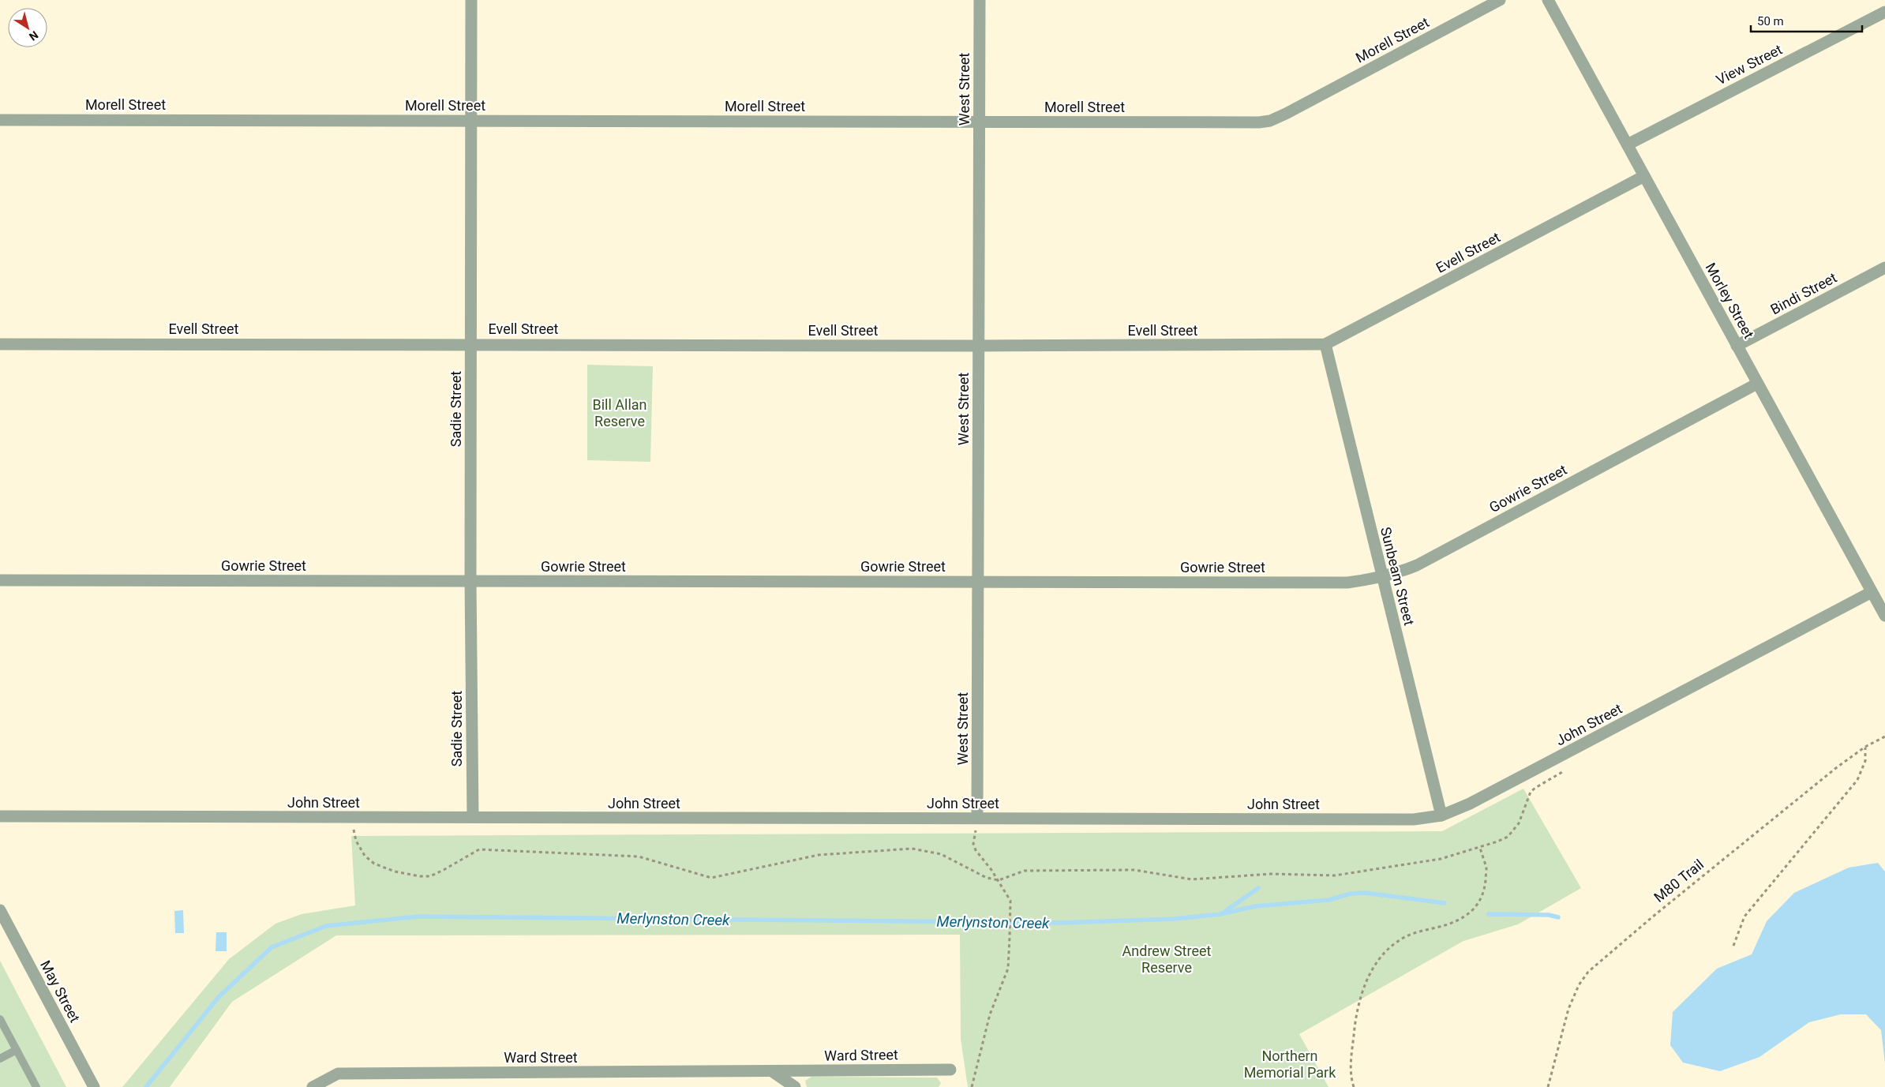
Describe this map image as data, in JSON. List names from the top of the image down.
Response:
{
  "streets": {
    "street": [
      "Morell Street",
      "View Street",
      "West Street",
      "Evell Street",
      "Bindi Street",
      "Morley Street",
      "Sadie Street",
      "Gowrie Street",
      "Sunbeam Street",
      "John Street",
      "May Street",
      "Ward Street"
    ],
    "path": ["M80 Trail"]
  },
  "crossings": [
    ["Morell Street", "West Street"],
    ["Morell Street", "Sadie Street"],
    ["View Street", "Morley Street"],
    ["West Street", "Evell Street"],
    ["West Street", "Gowrie Street"],
    ["West Street", "John Street"],
    ["Evell Street", "Morley Street"],
    ["Evell Street", "Sadie Street"],
    ["Evell Street", "Sunbeam Street"],
    ["Bindi Street", "Morley Street"],
    ["Morley Street", "Gowrie Street"],
    ["Morley Street", "John Street"],
    ["Sadie Street", "Gowrie Street"],
    ["Sadie Street", "John Street"],
    ["Gowrie Street", "Sunbeam Street"],
    ["Sunbeam Street", "John Street"]
  ],
  "water": ["Merlynston Creek"],
  "parks": ["Bill Allan Reserve", "Andrew Street Reserve", "Northern Memorial Park"],
  "scale_bar": "50 m",
  "north": "bottom right"
}
